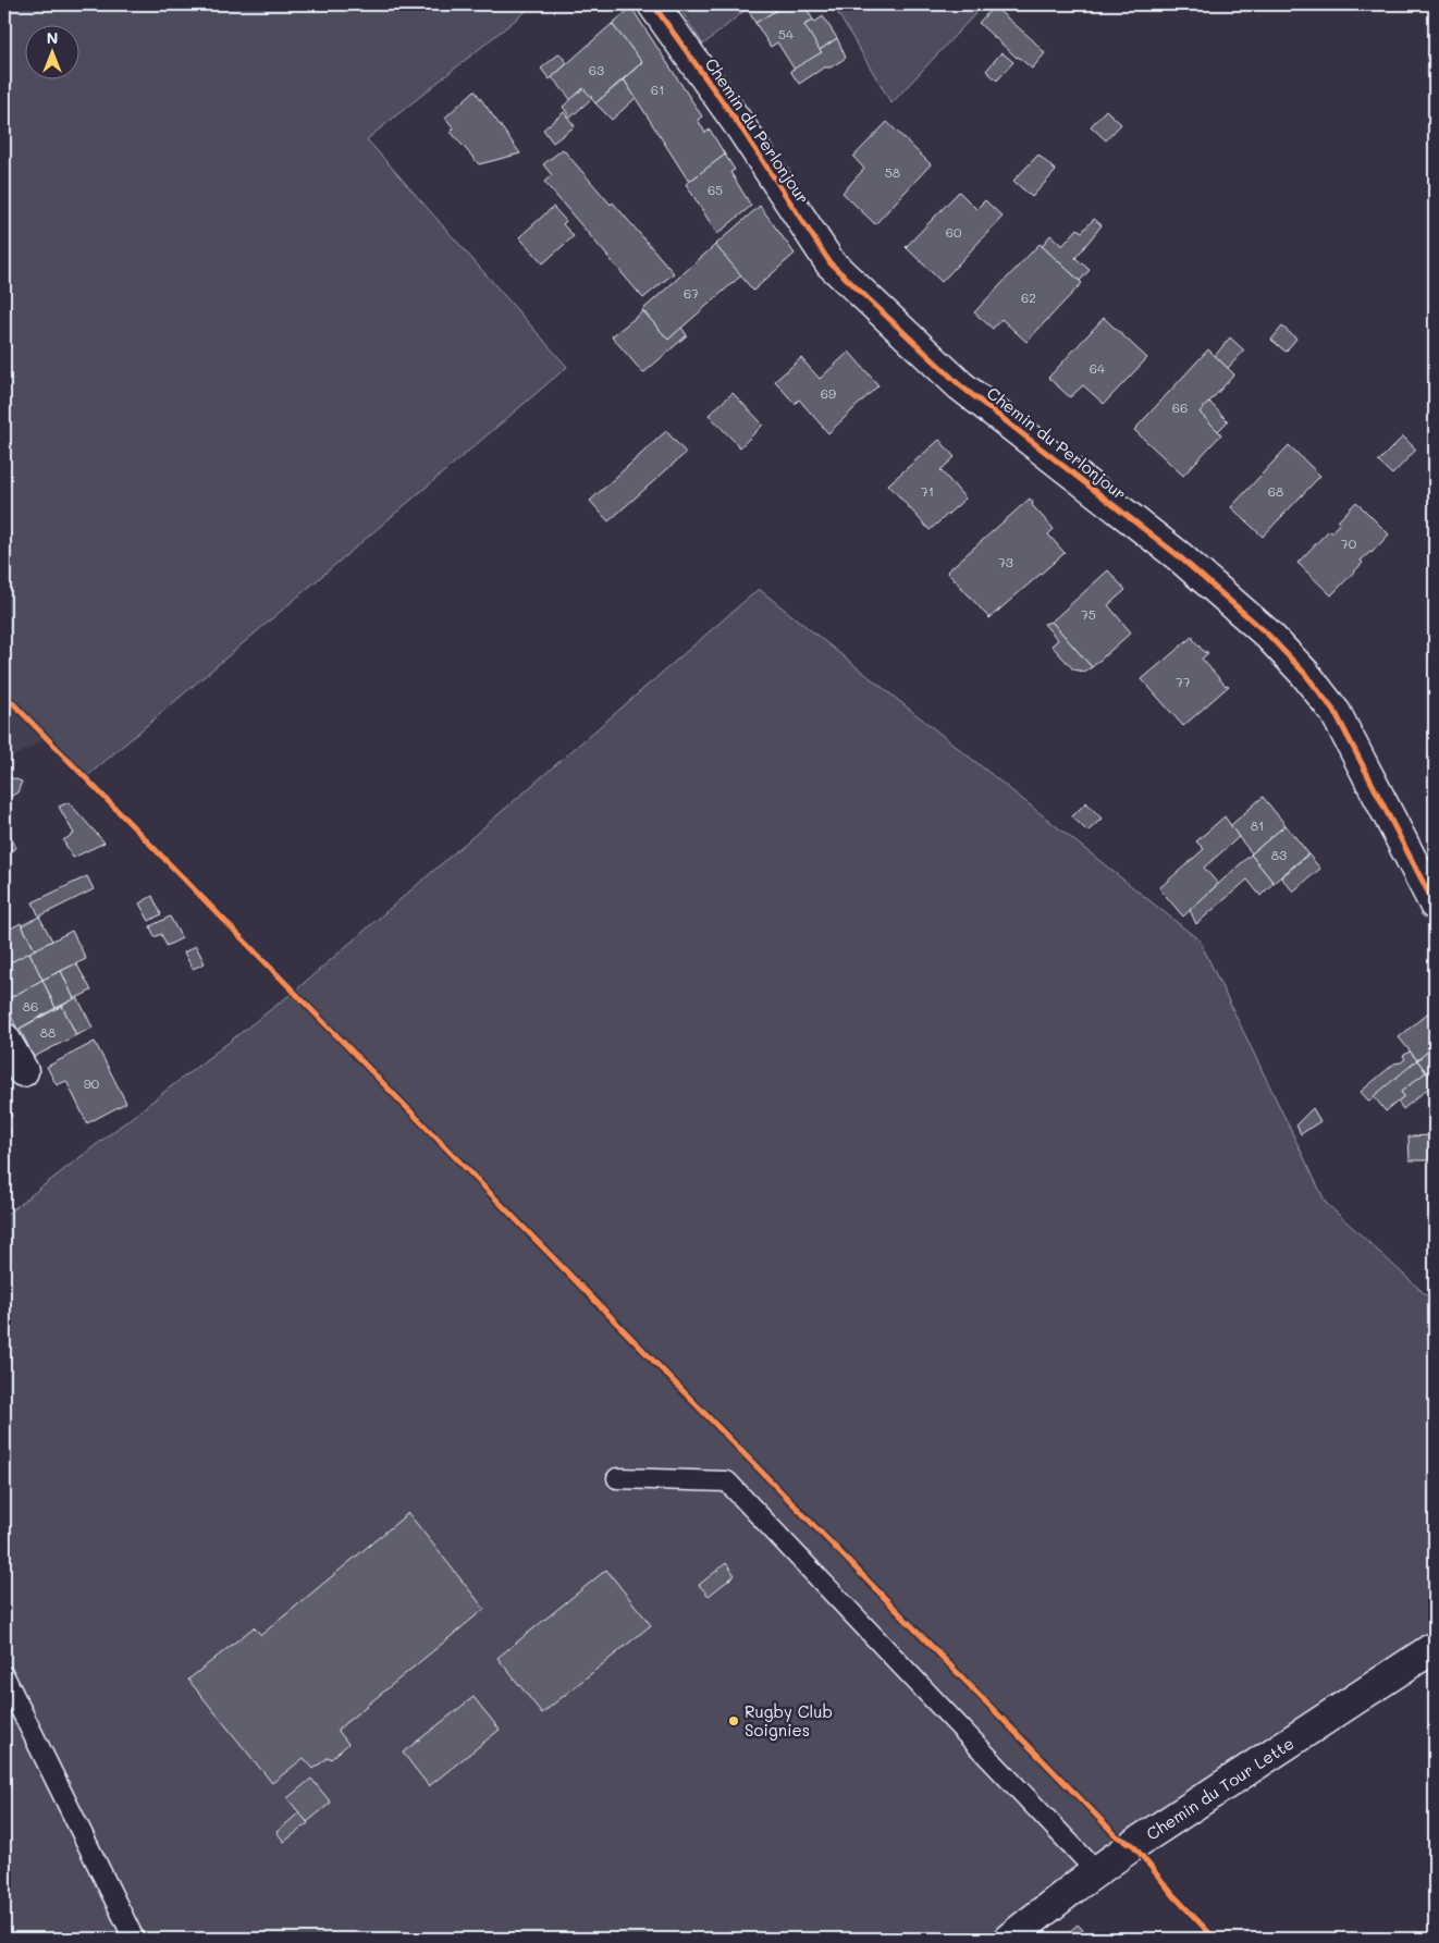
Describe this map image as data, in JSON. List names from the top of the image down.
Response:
{
  "streets": {
    "street": ["Chemin du Perlonjour", "Chemin du Tour Lette"]
  },
  "places": ["Rugby Club Soignies"],
  "house_numbers": [
    "54",
    "63",
    "61",
    "58",
    "65",
    "60",
    "67",
    "62",
    "64",
    "69",
    "66",
    "71",
    "68",
    "70",
    "73",
    "75",
    "77",
    "81",
    "83",
    "86",
    "88",
    "90"
  ],
  "north": "top"
}
